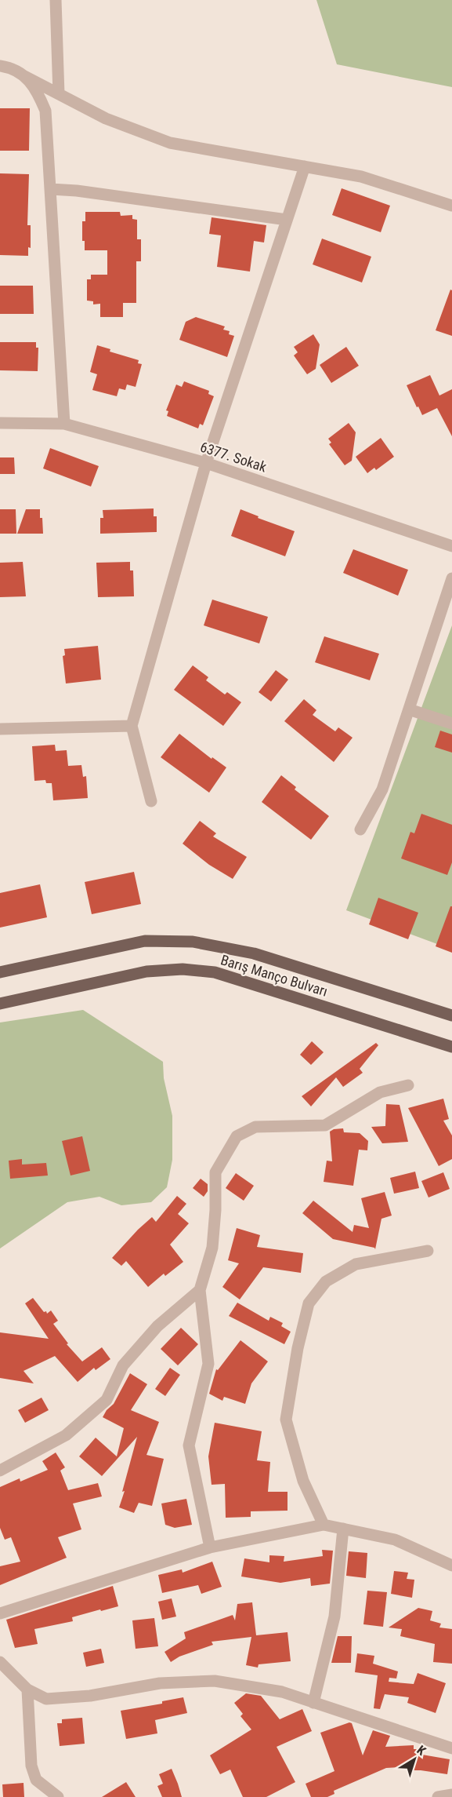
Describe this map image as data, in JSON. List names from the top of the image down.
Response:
{
  "streets": {
    "main road": ["Barış Manço Bulvarı"],
    "street": ["6377. Sokak"]
  },
  "north": "top right"
}
